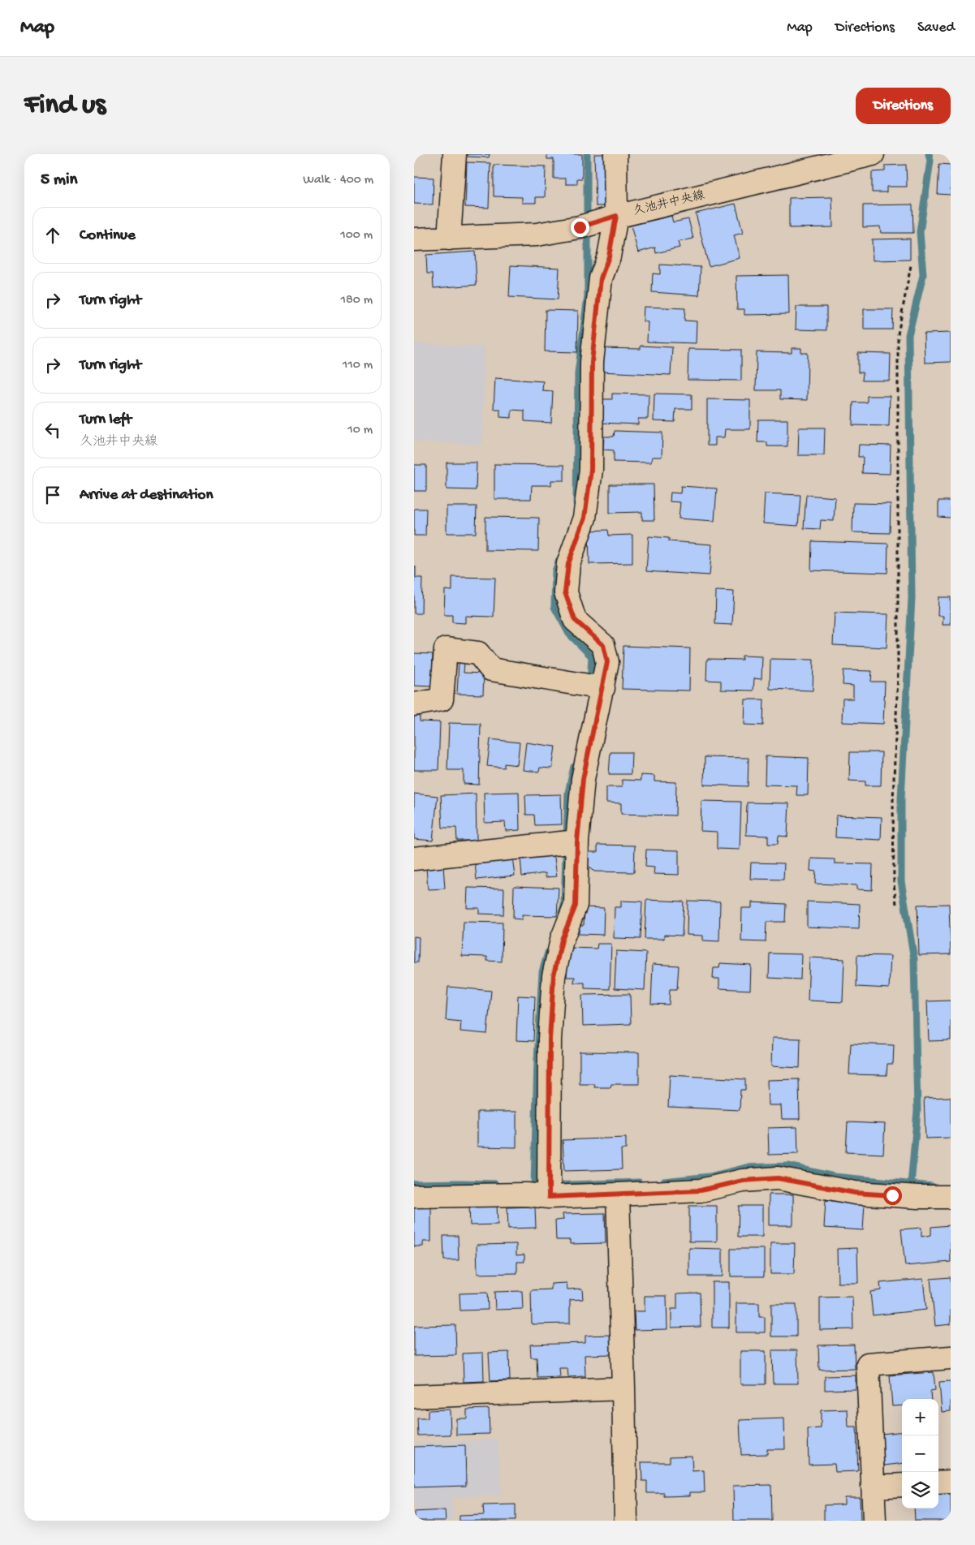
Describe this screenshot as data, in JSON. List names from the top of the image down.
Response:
{
  "streets": {
    "street": ["久池井中央線"]
  },
  "page": {
    "header": "Map",
    "nav": ["Map", "Directions", "Saved"],
    "buttons": "Directions",
    "title": "Find us",
    "heading": ["5 min", "Walk · 400 m"],
    "list": [
      ["Continue", "100 m"],
      ["Turn right", "180 m"],
      ["Turn right", "110 m"],
      ["Turn left", "久池井中央線", "10 m"],
      "Arrive at destination"
    ],
    "map_buttons": ["+", "−"]
  }
}
